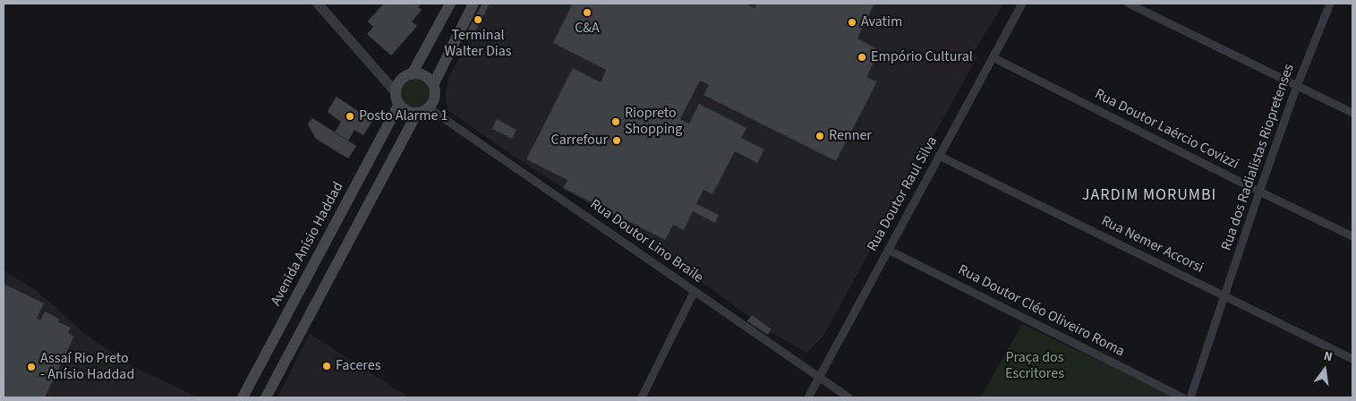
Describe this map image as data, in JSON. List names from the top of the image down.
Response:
{
  "streets": {
    "main road": ["Avenida Anísio Haddad"],
    "street": [
      "Rua Doutor Laércio Covizzi",
      "Rua dos Radialistas Riopretenses",
      "Rua Doutor Raul Silva",
      "Rua Doutor Lino Braile",
      "Rua Nemer Accorsi",
      "Rua Doutor Cléo Oliveiro Roma"
    ]
  },
  "crossings": [
    ["Rua Doutor Laércio Covizzi", "Rua dos Radialistas Riopretenses"],
    ["Rua Doutor Laércio Covizzi", "Rua Doutor Raul Silva"],
    ["Rua dos Radialistas Riopretenses", "Rua Nemer Accorsi"],
    ["Rua Doutor Raul Silva", "Rua Doutor Lino Braile"],
    ["Rua Doutor Raul Silva", "Rua Nemer Accorsi"],
    ["Rua Doutor Raul Silva", "Rua Doutor Cléo Oliveiro Roma"],
    ["Rua Doutor Lino Braile", "Avenida Anísio Haddad"]
  ],
  "districts": ["JARDIM MORUMBI"],
  "parks": ["Praça dos Escritores"],
  "places": [
    "C&A",
    "Terminal Walter Dias",
    "Avatim",
    "Empório Cultural",
    "Posto Alarme 1",
    "Riopreto Shopping",
    "Renner",
    "Carrefour",
    "Faceres",
    "Assaí Rio Preto - Anísio Haddad"
  ],
  "north": "top"
}
